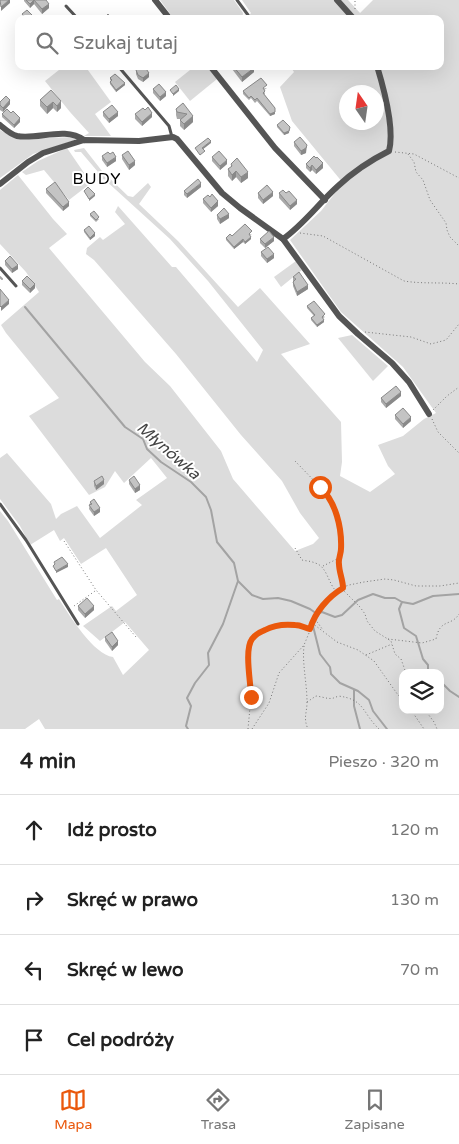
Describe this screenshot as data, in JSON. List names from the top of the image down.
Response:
{
  "districts": ["BUDY"],
  "water": ["Młynówka"],
  "north": "top",
  "page": {
    "search": "Szukaj tutaj",
    "heading": ["4 min", "Pieszo · 320 m"],
    "list": [
      ["Idź prosto", "120 m"],
      ["Skręć w prawo", "130 m"],
      ["Skręć w lewo", "70 m"],
      "Cel podróży"
    ],
    "nav": ["Mapa", "Trasa", "Zapisane"]
  }
}
